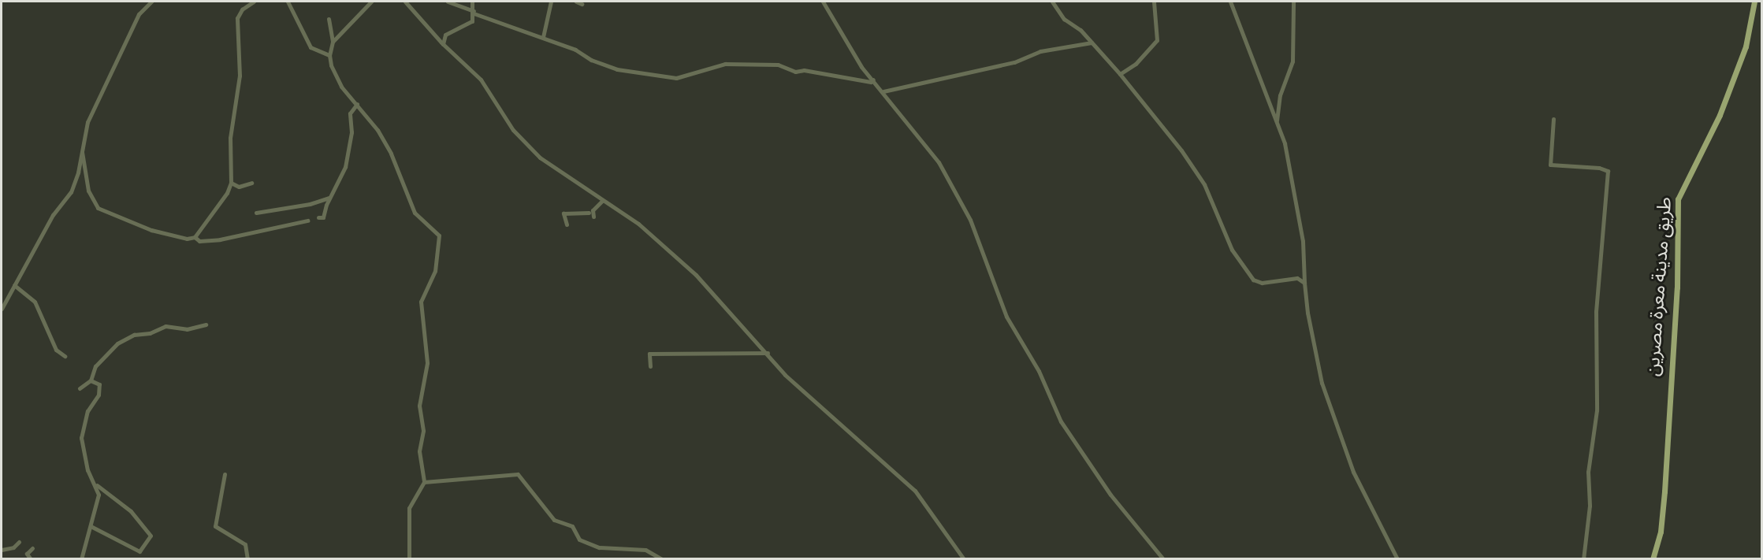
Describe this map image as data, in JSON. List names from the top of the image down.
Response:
{
  "streets": {
    "main road": ["طريق مدينة معرة مصرين"]
  }
}
